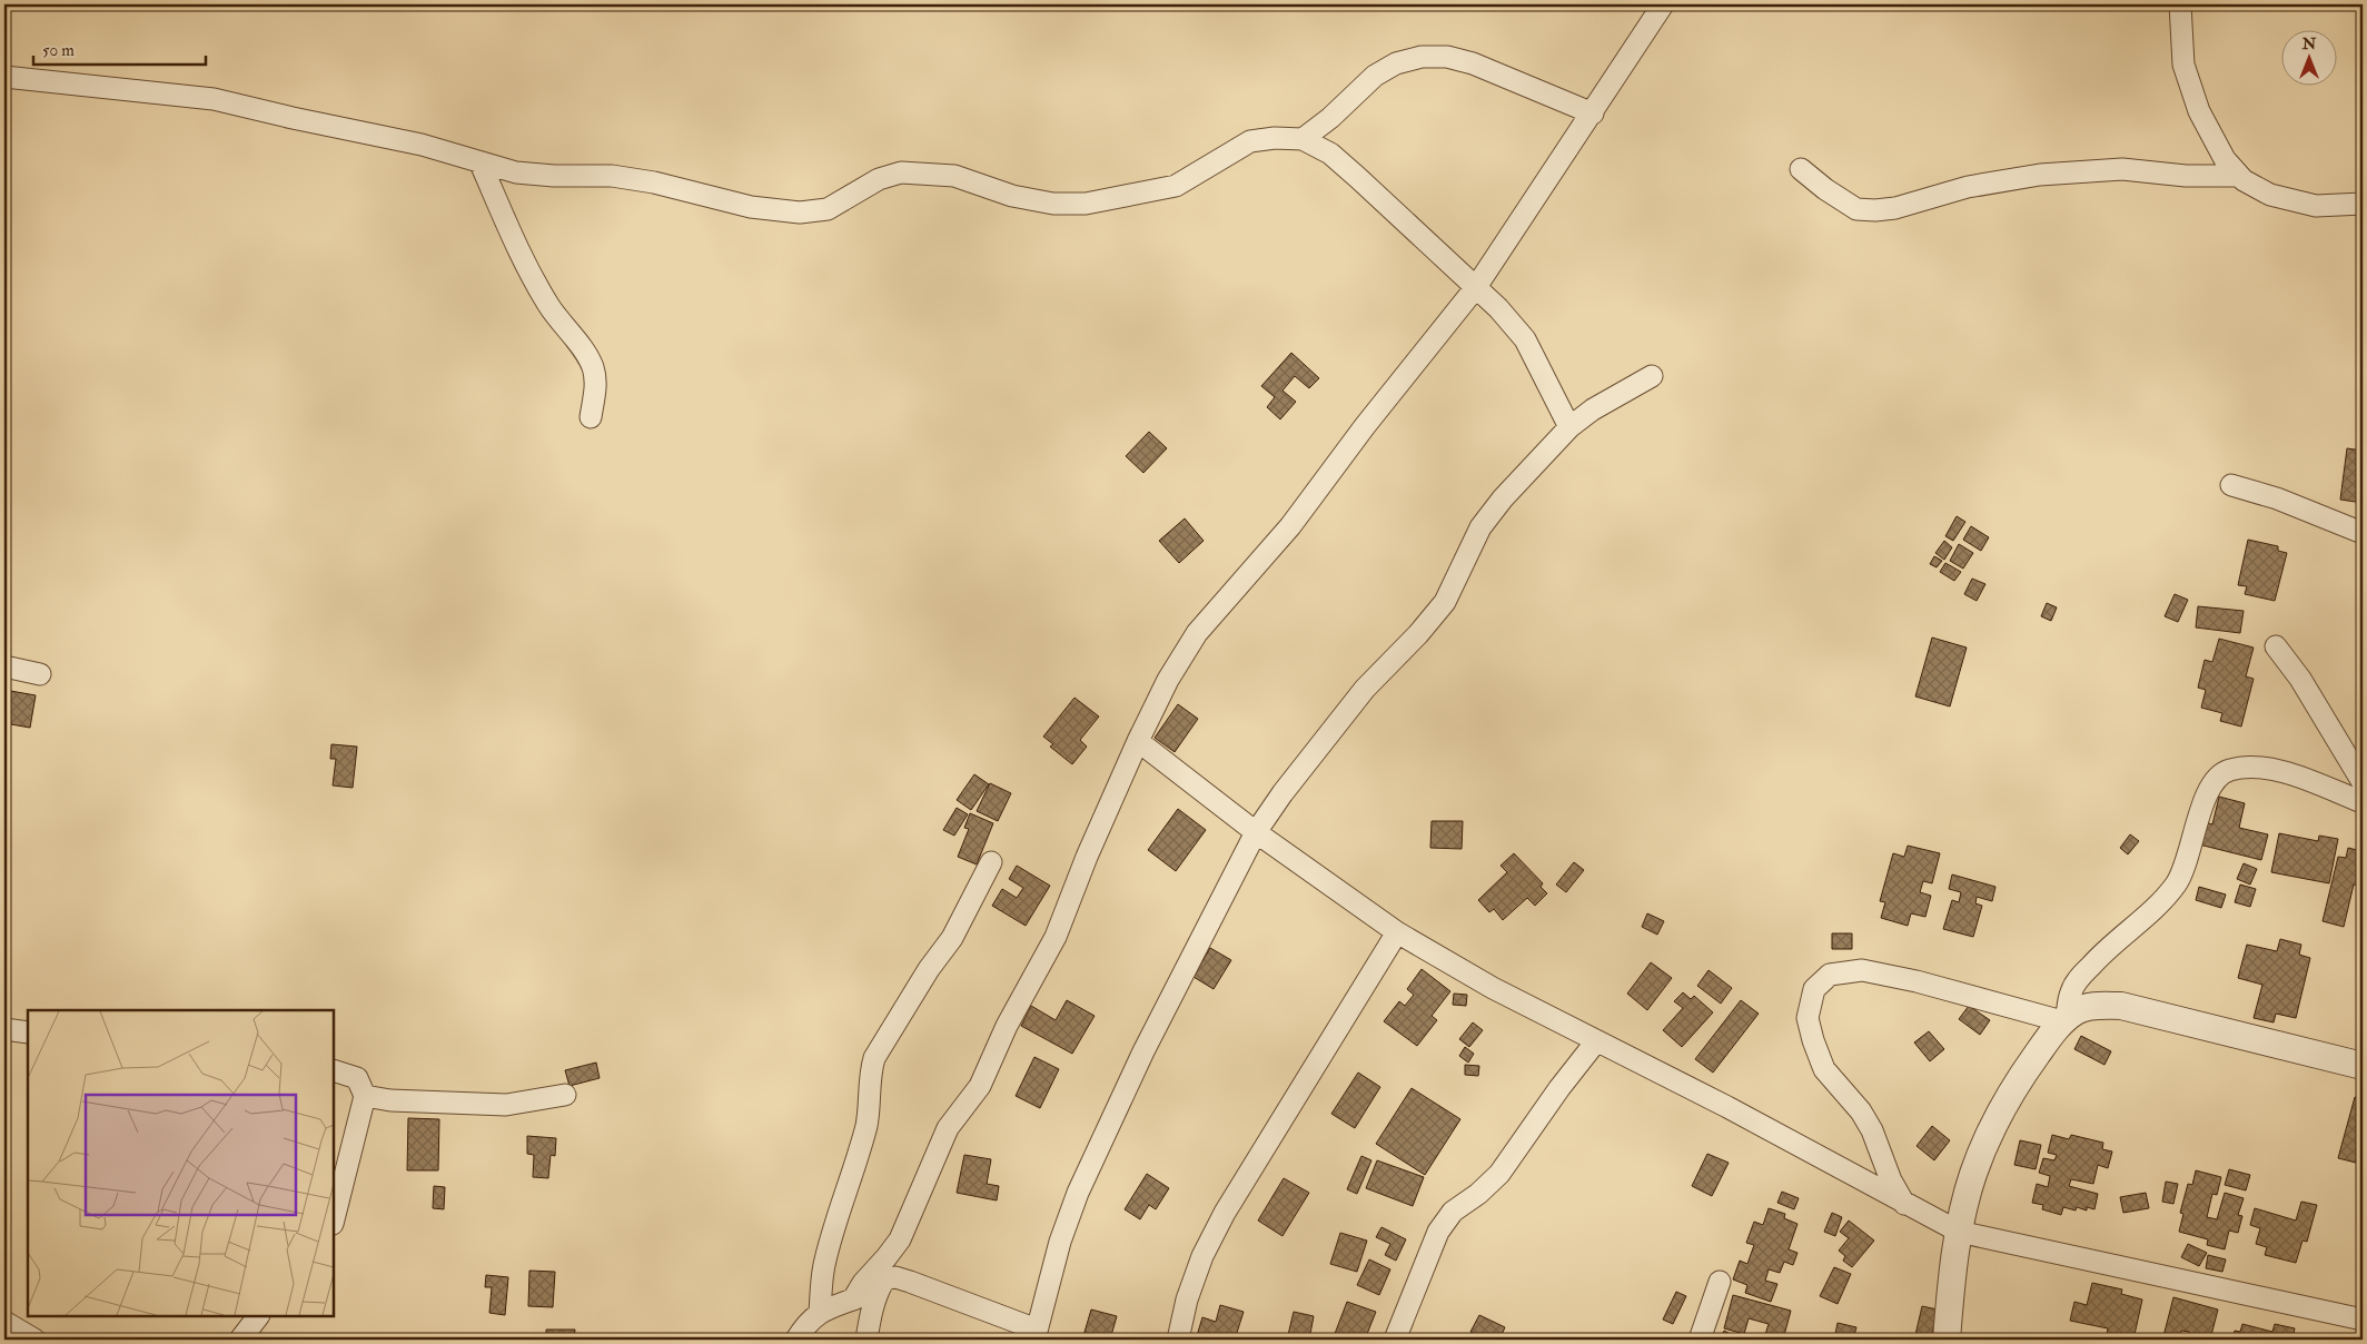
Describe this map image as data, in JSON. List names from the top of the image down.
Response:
{
  "scale_bar": "50 m",
  "north": "top"
}
